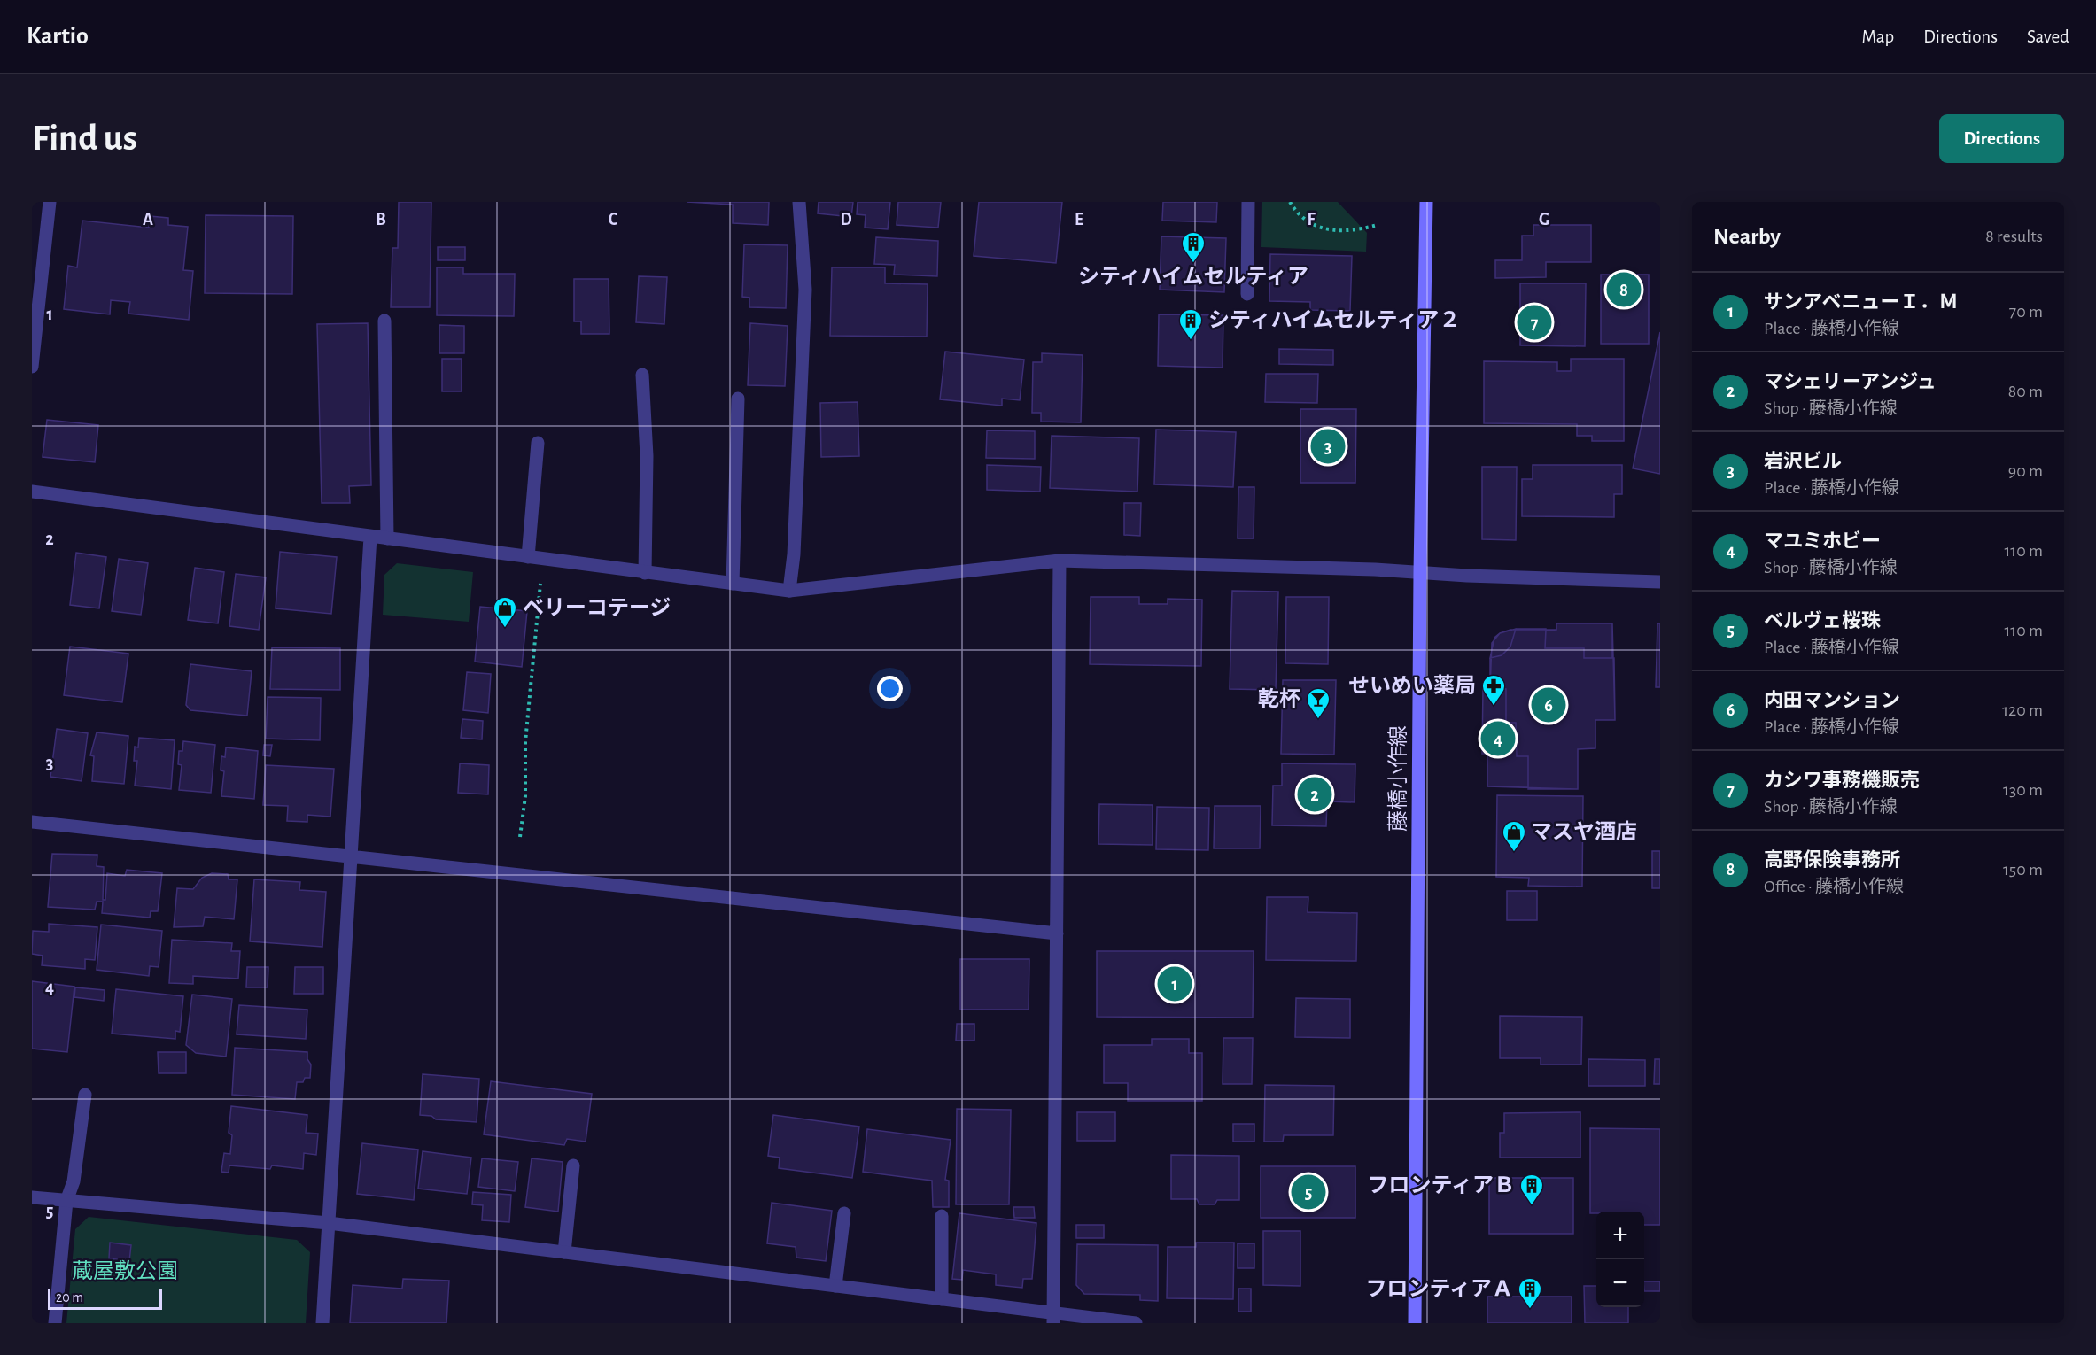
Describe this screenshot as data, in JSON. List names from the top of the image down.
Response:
{
  "streets": {
    "main road": ["藤橋小作線"]
  },
  "parks": ["蔵屋敷公園"],
  "places": {
    "building": [
      "シティハイムセルティア",
      "シティハイムセルティア２",
      "フロンティアＢ",
      "フロンティアＡ"
    ],
    "shop": ["ベリーコテージ", "マスヤ酒店"],
    "pharmacy": ["せいめい薬局"],
    "bar": ["乾杯"]
  },
  "scale_bar": "20 m",
  "page": {
    "header": "Kartio",
    "nav": ["Map", "Directions", "Saved"],
    "buttons": "Directions",
    "title": "Find us",
    "heading": ["Nearby", "8 results"],
    "pins": [
      "8",
      "7",
      "3",
      "6",
      "4",
      "2",
      "1",
      "5"
    ],
    "list": [
      {
        "mark": "1",
        "name": "サンアベニューＩ．Ｍ",
        "note": "Place · 藤橋小作線",
        "value": "70 m"
      },
      {
        "mark": "2",
        "name": "マシェリーアンジュ",
        "note": "Shop · 藤橋小作線",
        "value": "80 m"
      },
      {
        "mark": "3",
        "name": "岩沢ビル",
        "note": "Place · 藤橋小作線",
        "value": "90 m"
      },
      {
        "mark": "4",
        "name": "マユミホビー",
        "note": "Shop · 藤橋小作線",
        "value": "110 m"
      },
      {
        "mark": "5",
        "name": "ベルヴェ桜珠",
        "note": "Place · 藤橋小作線",
        "value": "110 m"
      },
      {
        "mark": "6",
        "name": "内田マンション",
        "note": "Place · 藤橋小作線",
        "value": "120 m"
      },
      {
        "mark": "7",
        "name": "カシワ事務機販売",
        "note": "Shop · 藤橋小作線",
        "value": "130 m"
      },
      {
        "mark": "8",
        "name": "高野保険事務所",
        "note": "Office · 藤橋小作線",
        "value": "150 m"
      }
    ],
    "map_buttons": ["+", "−"],
    "scale": "20 m"
  },
  "grid": {
    "columns": [
      "A",
      "B",
      "C",
      "D",
      "E",
      "F",
      "G"
    ],
    "rows": [
      "1",
      "2",
      "3",
      "4",
      "5"
    ]
  }
}
